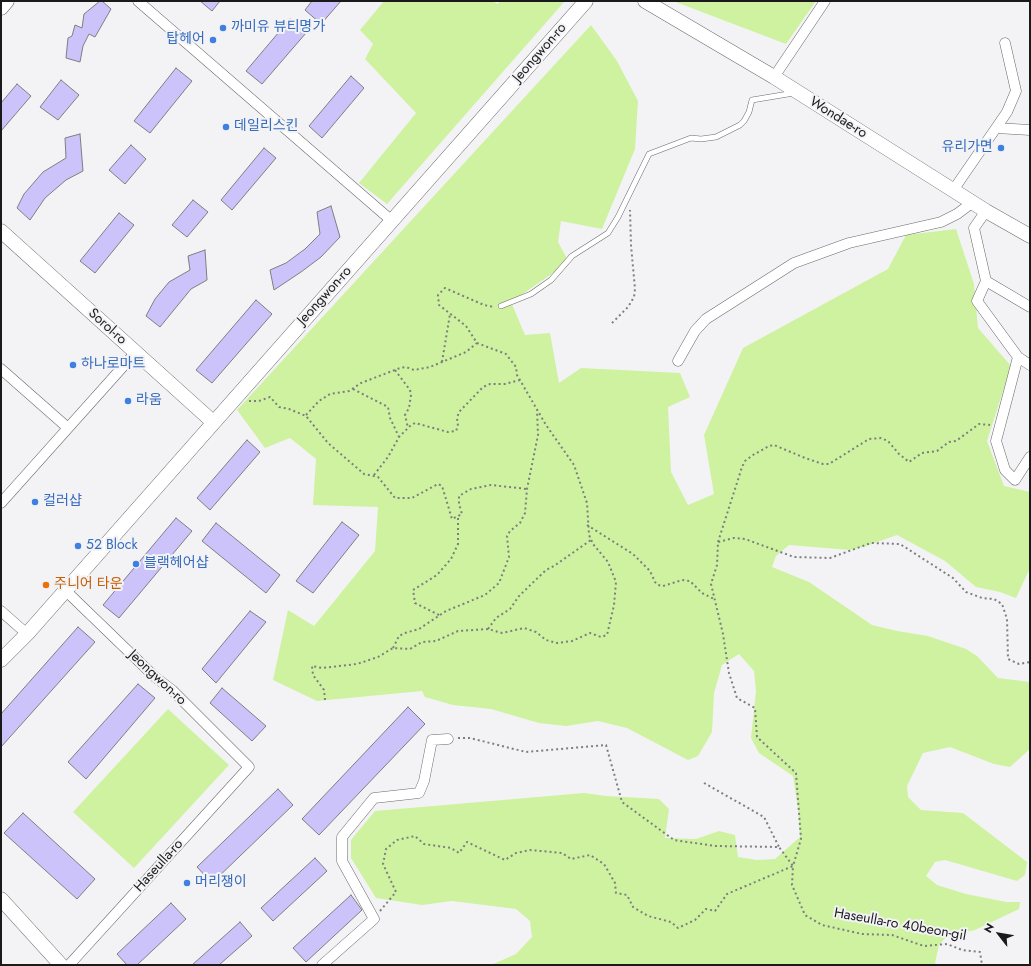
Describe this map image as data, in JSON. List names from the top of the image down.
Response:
{
  "streets": {
    "street": [
      "Jeongwon-ro",
      "Wondae-ro",
      "Sorol-ro",
      "Haseulla-ro"
    ],
    "path": ["Haseulla-ro 40beon-gil"]
  },
  "crossings": [
    ["Jeongwon-ro", "Sorol-ro"],
    ["Jeongwon-ro", "Haseulla-ro"]
  ],
  "places": [
    "까미유 뷰티명가",
    "탑헤어",
    "데일리스킨",
    "유리가면",
    "하나로마트",
    "라움",
    "컬러샵",
    "52 Block",
    "블랙헤어샵",
    "주니어 타운",
    "머리쟁이"
  ],
  "north": "top left"
}
